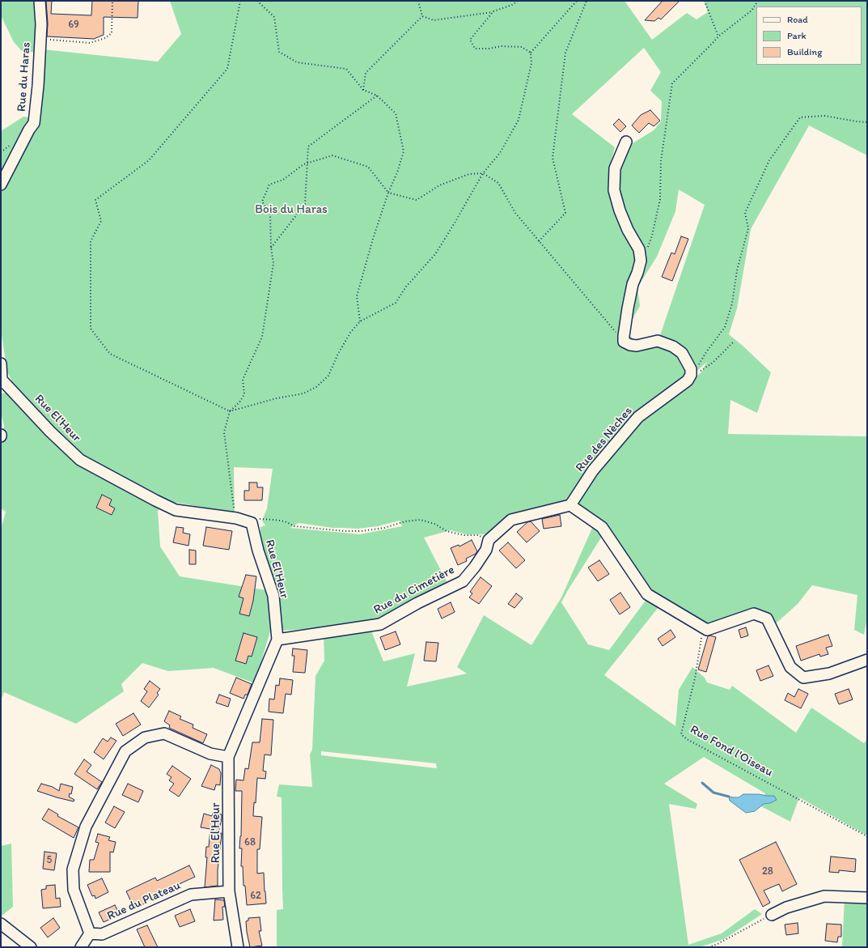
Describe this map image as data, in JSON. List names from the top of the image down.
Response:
{
  "streets": {
    "street": [
      "Rue du Haras",
      "Rue El'Heur",
      "Rue des Nèches",
      "Rue du Cimetière",
      "Rue du Plateau"
    ],
    "path": ["Rue Fond l'Oiseau"]
  },
  "crossings": [
    ["Rue El'Heur", "Rue du Cimetière"],
    ["Rue El'Heur", "Rue du Plateau"],
    ["Rue des Nèches", "Rue du Cimetière"]
  ],
  "parks": ["Bois du Haras"],
  "house_numbers": [
    "69",
    "68",
    "5",
    "28",
    "62"
  ],
  "legend": ["Road", "Park", "Building"]
}
